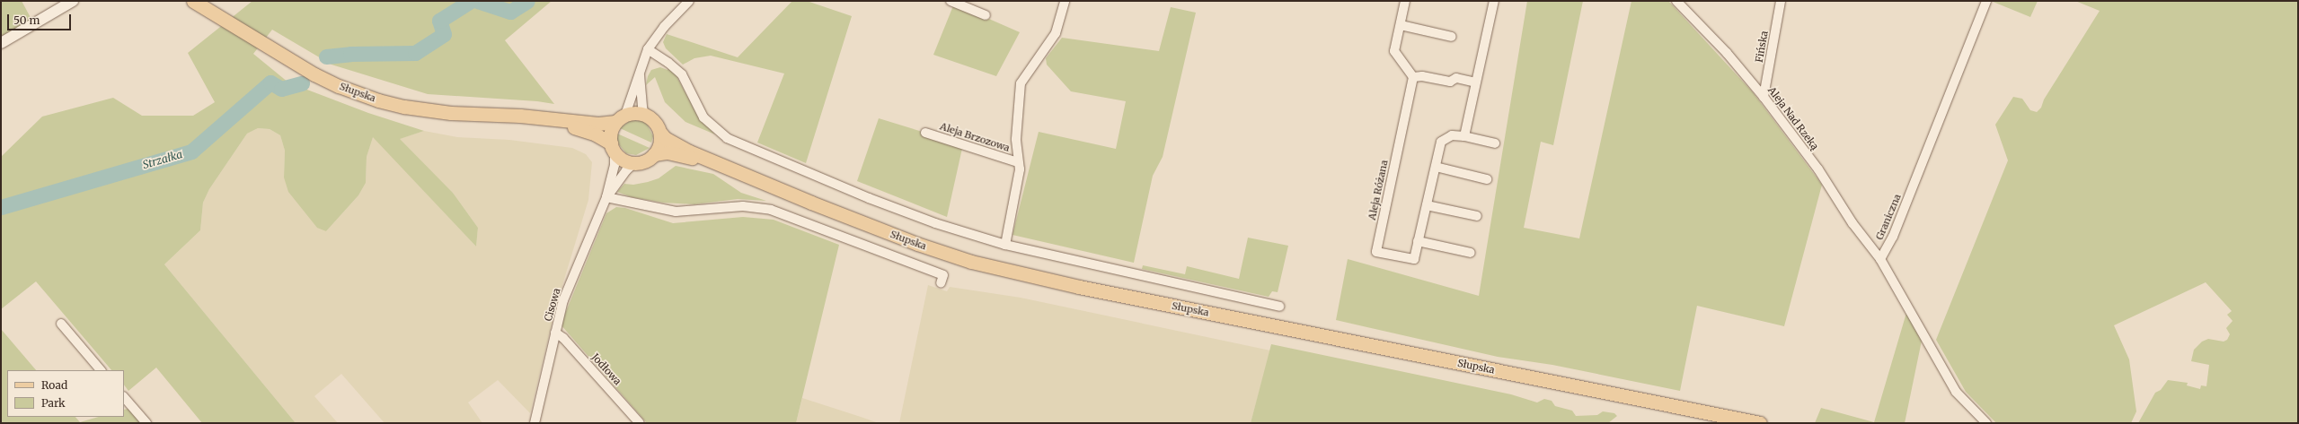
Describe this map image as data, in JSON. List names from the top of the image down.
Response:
{
  "streets": {
    "main road": ["Słupska"],
    "street": [
      "Fińska",
      "Aleja Nad Rzeką",
      "Aleja Brzozowa",
      "Aleja Różana",
      "Graniczna",
      "Cisowa",
      "Jodłowa"
    ]
  },
  "crossings": [
    ["Fińska", "Aleja Nad Rzeką"],
    ["Słupska", "Cisowa"],
    ["Aleja Nad Rzeką", "Graniczna"],
    ["Cisowa", "Jodłowa"]
  ],
  "water": ["Strzałka"],
  "legend": ["Road", "Park"],
  "scale_bar": "50 m"
}
